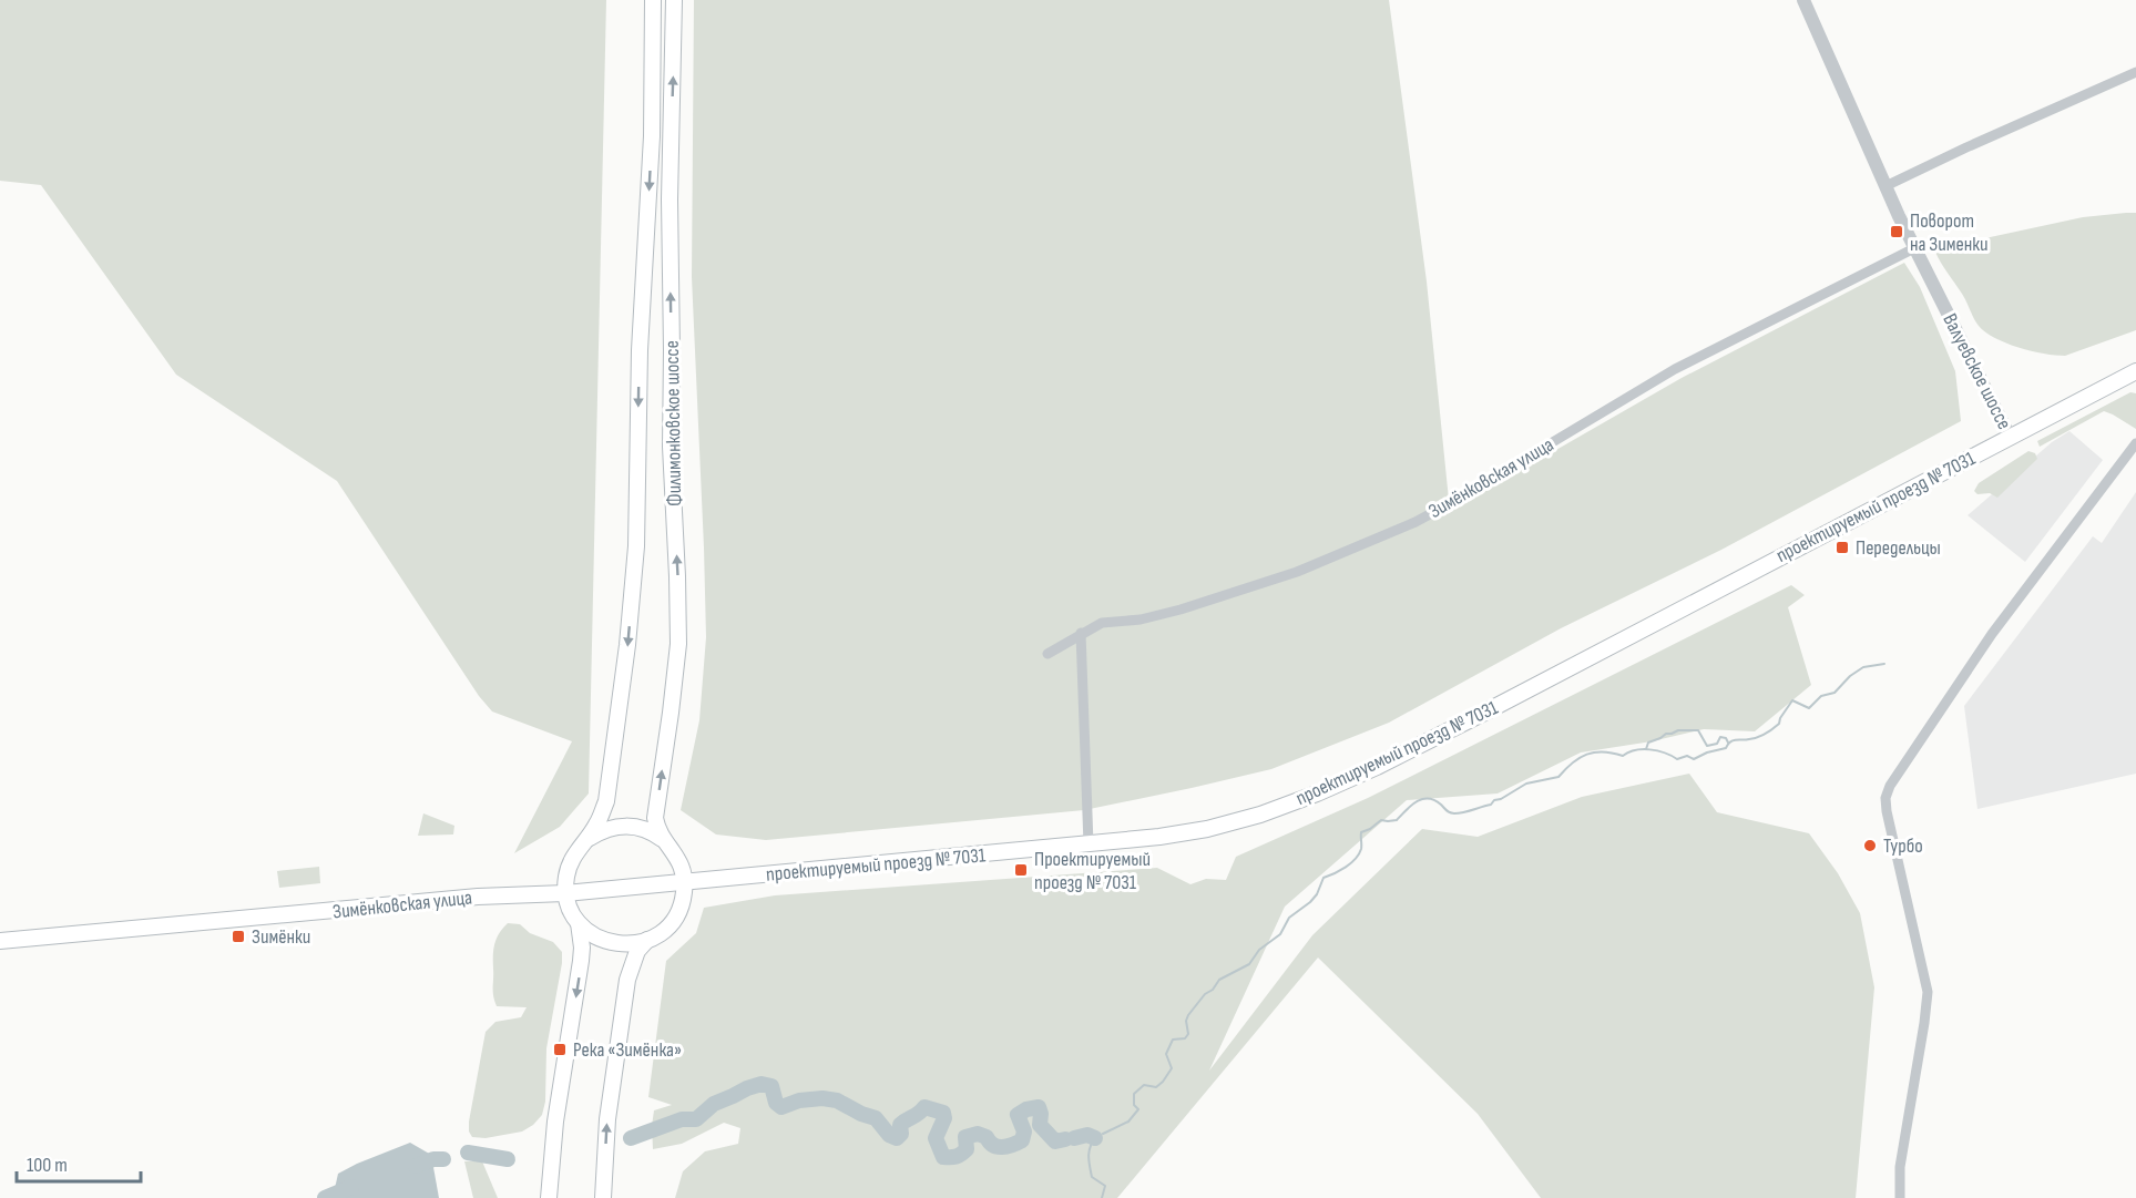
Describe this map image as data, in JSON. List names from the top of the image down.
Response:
{
  "streets": {
    "main road": [
      "Валуевское шоссе",
      "Филимонковское шоссе",
      "Зимёнковская улица",
      "проектируемый проезд № 7031"
    ]
  },
  "crossings": [
    ["Валуевское шоссе", "Зимёнковская улица"],
    ["Валуевское шоссе", "проектируемый проезд № 7031"],
    ["Филимонковское шоссе", "Зимёнковская улица"],
    ["Филимонковское шоссе", "проектируемый проезд № 7031"],
    ["Зимёнковская улица", "проектируемый проезд № 7031"]
  ],
  "places": {
    "transit": [
      "Поворот на Зименки",
      "Передельцы",
      "Проектируемый проезд № 7031",
      "Зимёнки",
      "Река «Зимёнка»"
    ],
    "other": ["Турбо"]
  },
  "scale_bar": "100 m"
}
